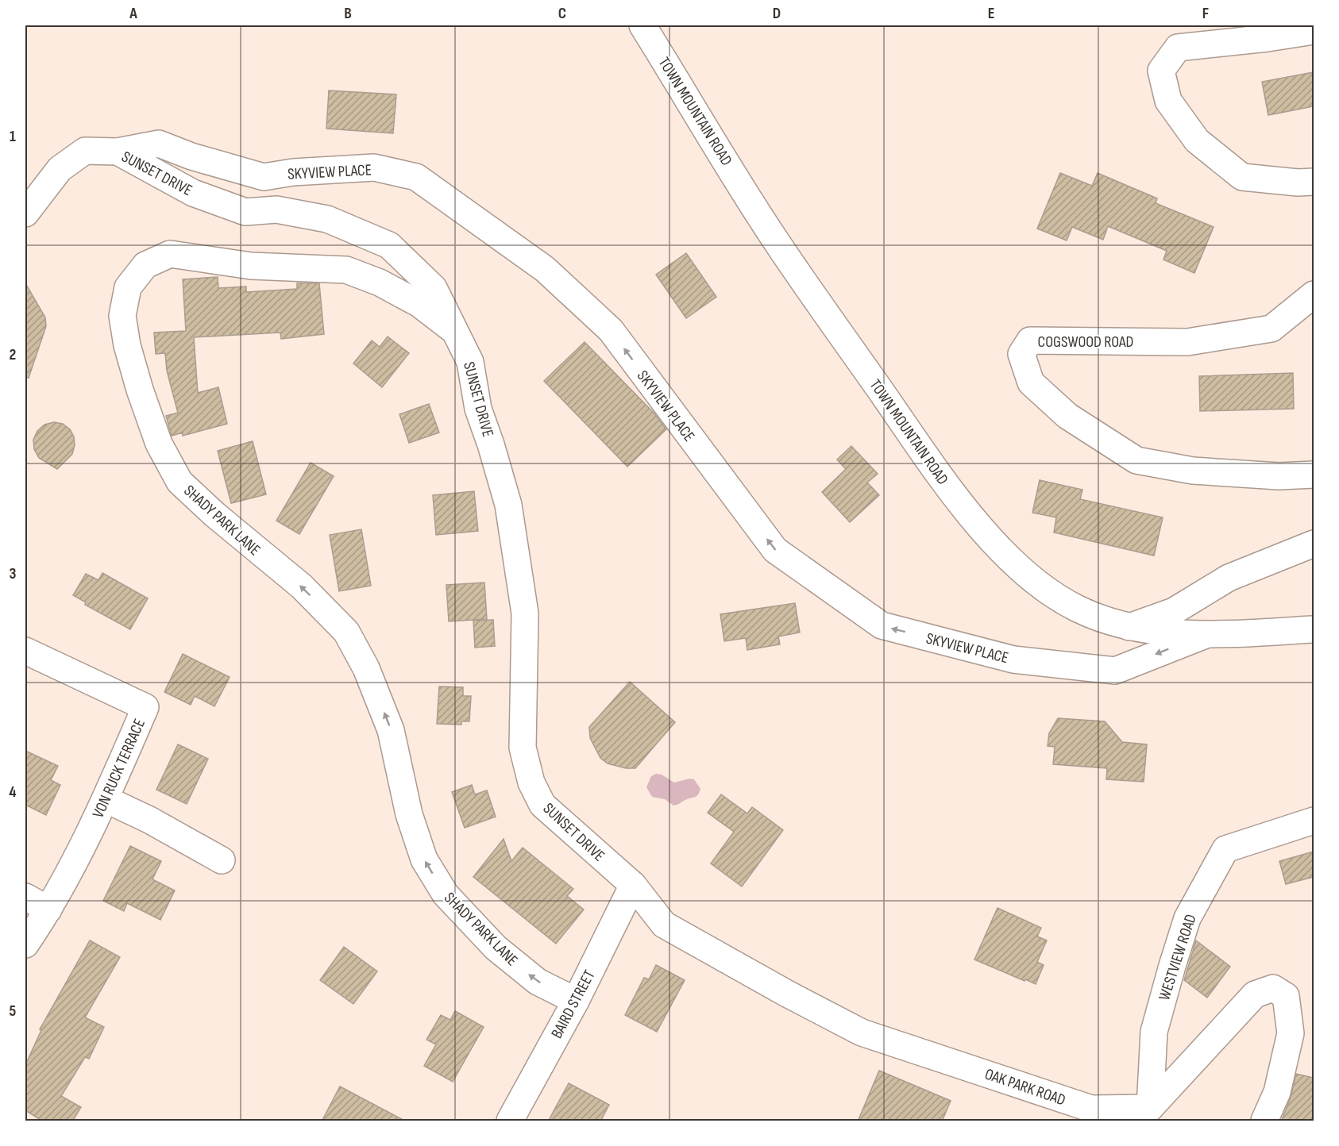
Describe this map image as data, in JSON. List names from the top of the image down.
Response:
{
  "streets": {
    "street": [
      "TOWN MOUNTAIN ROAD",
      "SKYVIEW PLACE",
      "SUNSET DRIVE",
      "COGSWOOD ROAD",
      "SHADY PARK LANE",
      "VON RUCK TERRACE",
      "WESTVIEW ROAD",
      "BAIRD STREET",
      "OAK PARK ROAD"
    ]
  },
  "crossings": [
    ["TOWN MOUNTAIN ROAD", "SKYVIEW PLACE"],
    ["SKYVIEW PLACE", "SUNSET DRIVE"],
    ["SUNSET DRIVE", "SHADY PARK LANE"],
    ["SUNSET DRIVE", "BAIRD STREET"],
    ["SUNSET DRIVE", "OAK PARK ROAD"],
    ["SHADY PARK LANE", "BAIRD STREET"],
    ["WESTVIEW ROAD", "OAK PARK ROAD"],
    ["BAIRD STREET", "OAK PARK ROAD"]
  ],
  "one_way": ["SKYVIEW PLACE"],
  "grid": {
    "columns": [
      "A",
      "B",
      "C",
      "D",
      "E",
      "F"
    ],
    "rows": [
      "1",
      "2",
      "3",
      "4",
      "5"
    ]
  }
}
